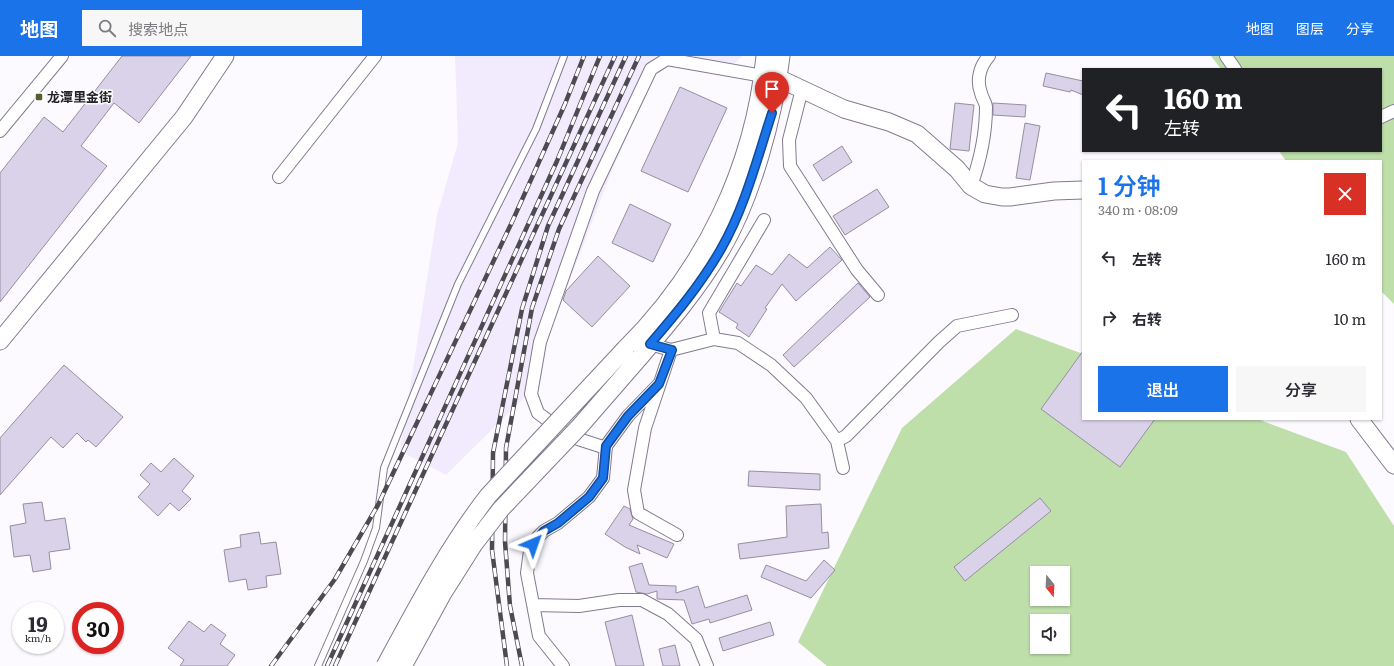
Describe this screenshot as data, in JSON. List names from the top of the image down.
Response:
{
  "places": {
    "transit": ["龙潭里金街"]
  },
  "north": "bottom",
  "page": {
    "header": "地图",
    "search": "搜索地点",
    "nav": ["地图", "图层", "分享"],
    "turn": ["160 m", "左转"],
    "heading": ["1 分钟", "340 m · 08:09"],
    "list": [
      {
        "name": "左转",
        "value": "160 m"
      },
      {
        "name": "右转",
        "value": "10 m"
      }
    ],
    "buttons": ["退出", "分享"],
    "speed": "19 km/h",
    "limit": "30"
  }
}
